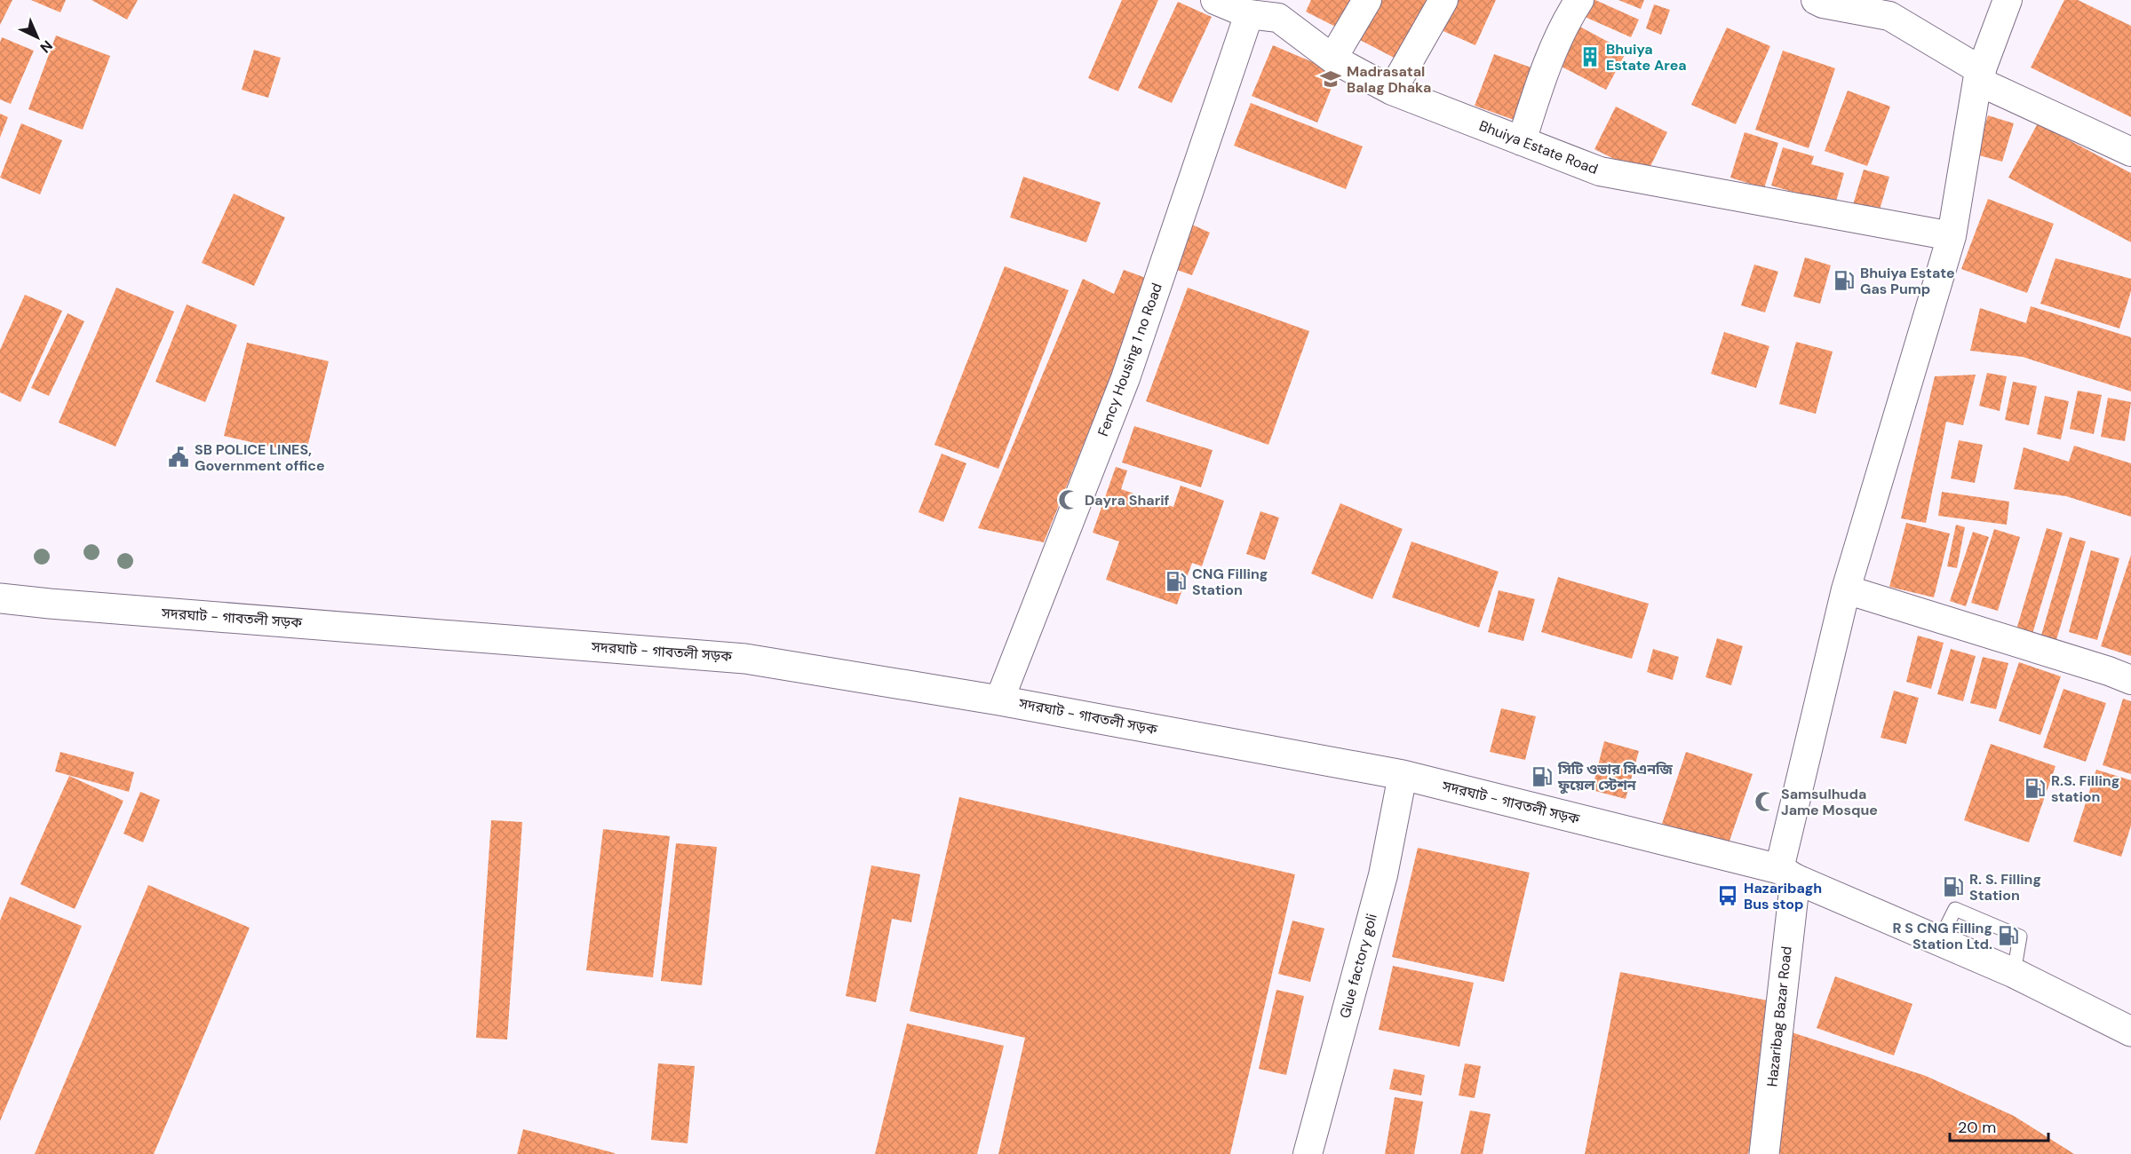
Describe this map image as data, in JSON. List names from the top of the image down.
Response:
{
  "streets": {
    "main road": ["সদরঘাট - গাবতলী সড়ক", "Hazaribag Bazar Road"],
    "street": ["Bhuiya Estate Road", "Fency Housing 1 no Road", "Glue factory goli"]
  },
  "crossings": [
    ["Bhuiya Estate Road", "Fency Housing 1 no Road"],
    ["Fency Housing 1 no Road", "সদরঘাট - গাবতলী সড়ক"],
    ["সদরঘাট - গাবতলী সড়ক", "Glue factory goli"],
    ["সদরঘাট - গাবতলী সড়ক", "Hazaribag Bazar Road"]
  ],
  "places": {
    "building": ["Bhuiya Estate Area"],
    "school or university": ["Madrasatal Balag Dhaka"],
    "fuel station": [
      "Bhuiya Estate Gas Pump",
      "CNG Filling Station",
      "সিটি ওভার সিএনজি ফুয়েল স্টেশন",
      "R.S. Filling station",
      "R. S. Filling Station",
      "R S CNG Filling Station Ltd."
    ],
    "public building": ["SB POLICE LINES, Government office"],
    "mosque": ["Dayra Sharif", "Samsulhuda Jame Mosque"],
    "bus stop": ["Hazaribagh Bus stop"]
  },
  "scale_bar": "20 m",
  "north": "bottom right"
}
